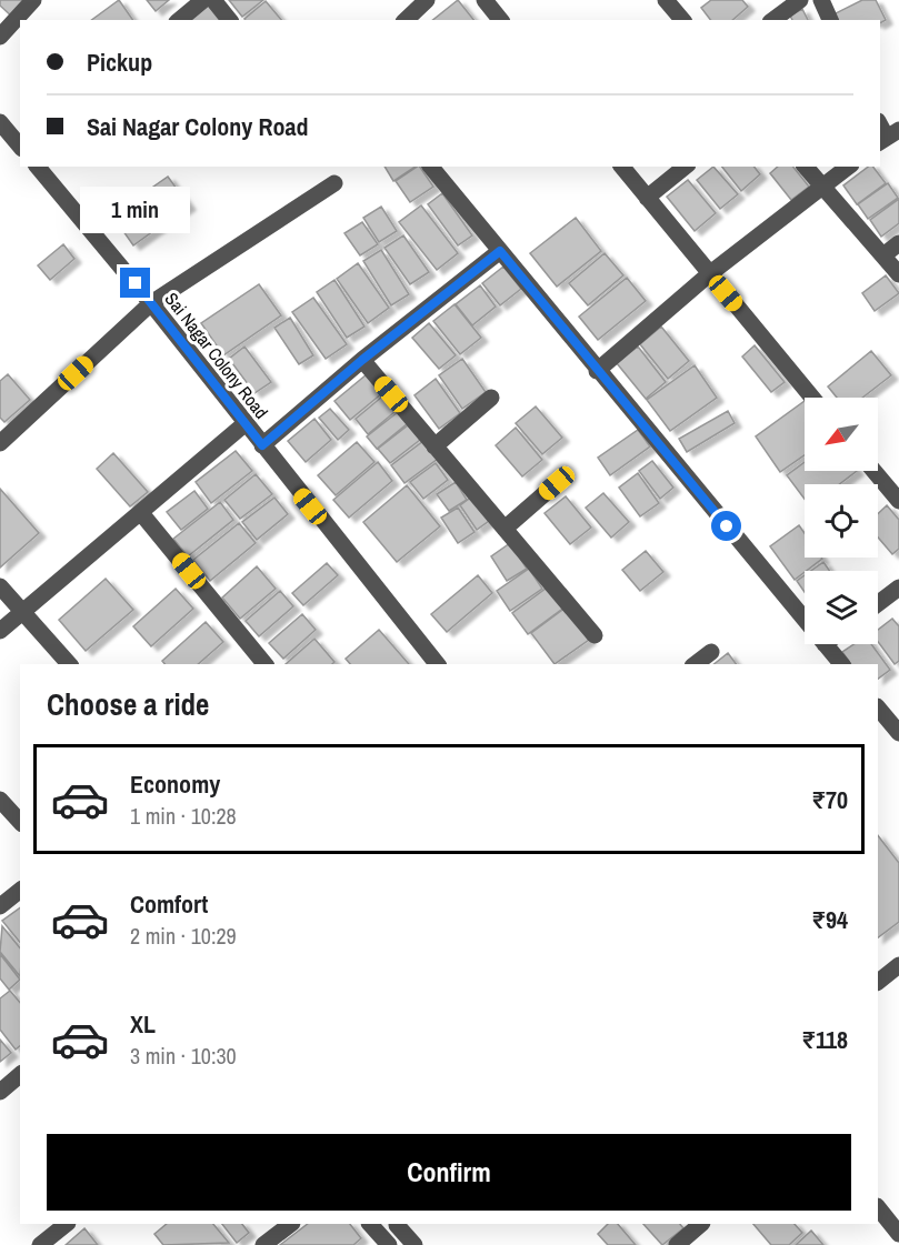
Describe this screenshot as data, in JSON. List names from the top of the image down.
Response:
{
  "streets": {
    "street": ["Sai Nagar Colony Road"]
  },
  "north": "bottom left",
  "page": {
    "banner": ["Pickup", "Sai Nagar Colony Road"],
    "bubble": "1 min",
    "heading": "Choose a ride",
    "list": [
      {
        "name": "Economy",
        "note": "1 min · 10:28",
        "value": "₹70"
      },
      {
        "name": "Comfort",
        "note": "2 min · 10:29",
        "value": "₹94"
      },
      {
        "name": "XL",
        "note": "3 min · 10:30",
        "value": "₹118"
      }
    ],
    "buttons": "Confirm"
  }
}
